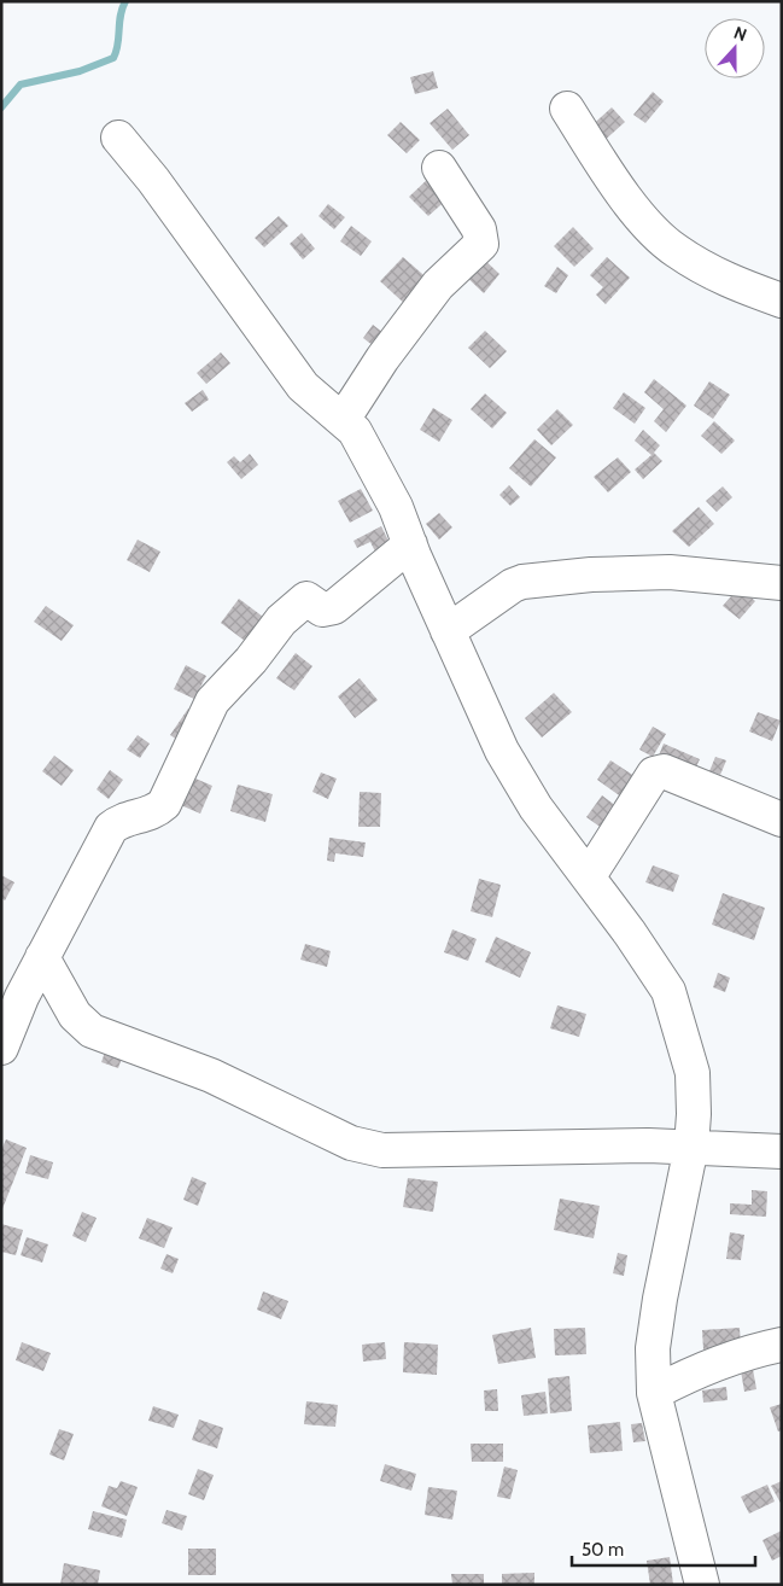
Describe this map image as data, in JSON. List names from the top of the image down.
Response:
{
  "scale_bar": "50 m",
  "north": "top"
}
